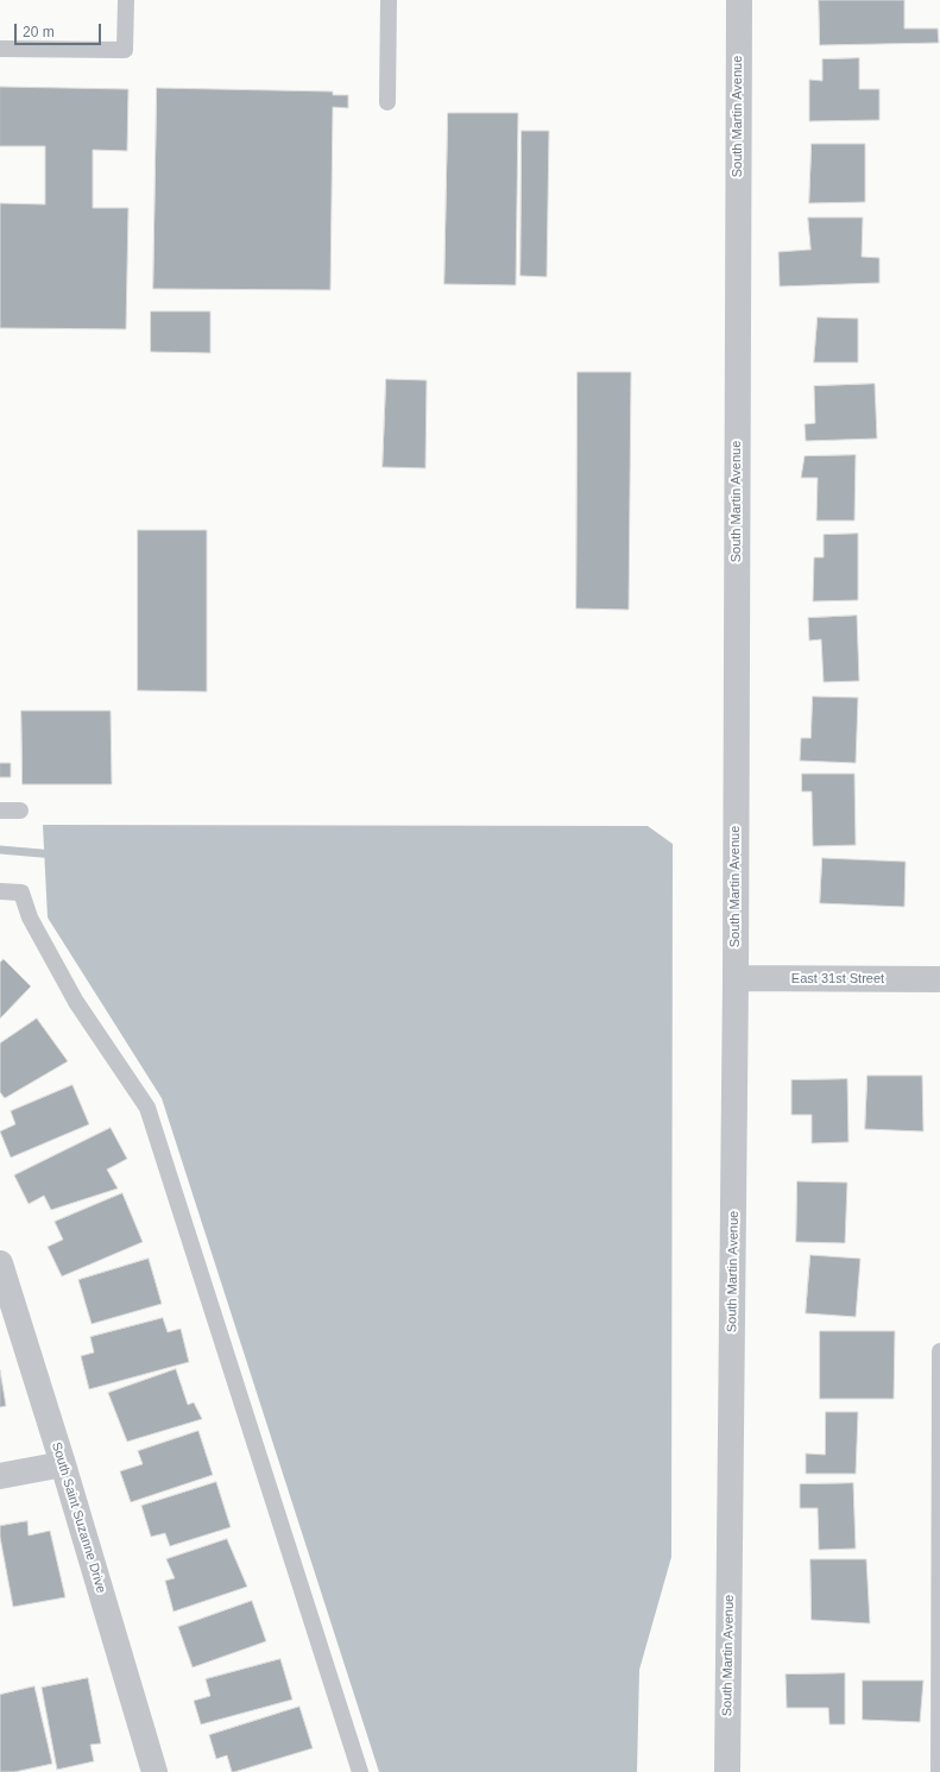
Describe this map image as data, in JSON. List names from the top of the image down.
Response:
{
  "streets": {
    "street": ["South Martin Avenue", "East 31st Street", "South Saint Suzanne Drive"]
  },
  "crossings": [
    ["South Martin Avenue", "East 31st Street"]
  ],
  "scale_bar": "20 m"
}
